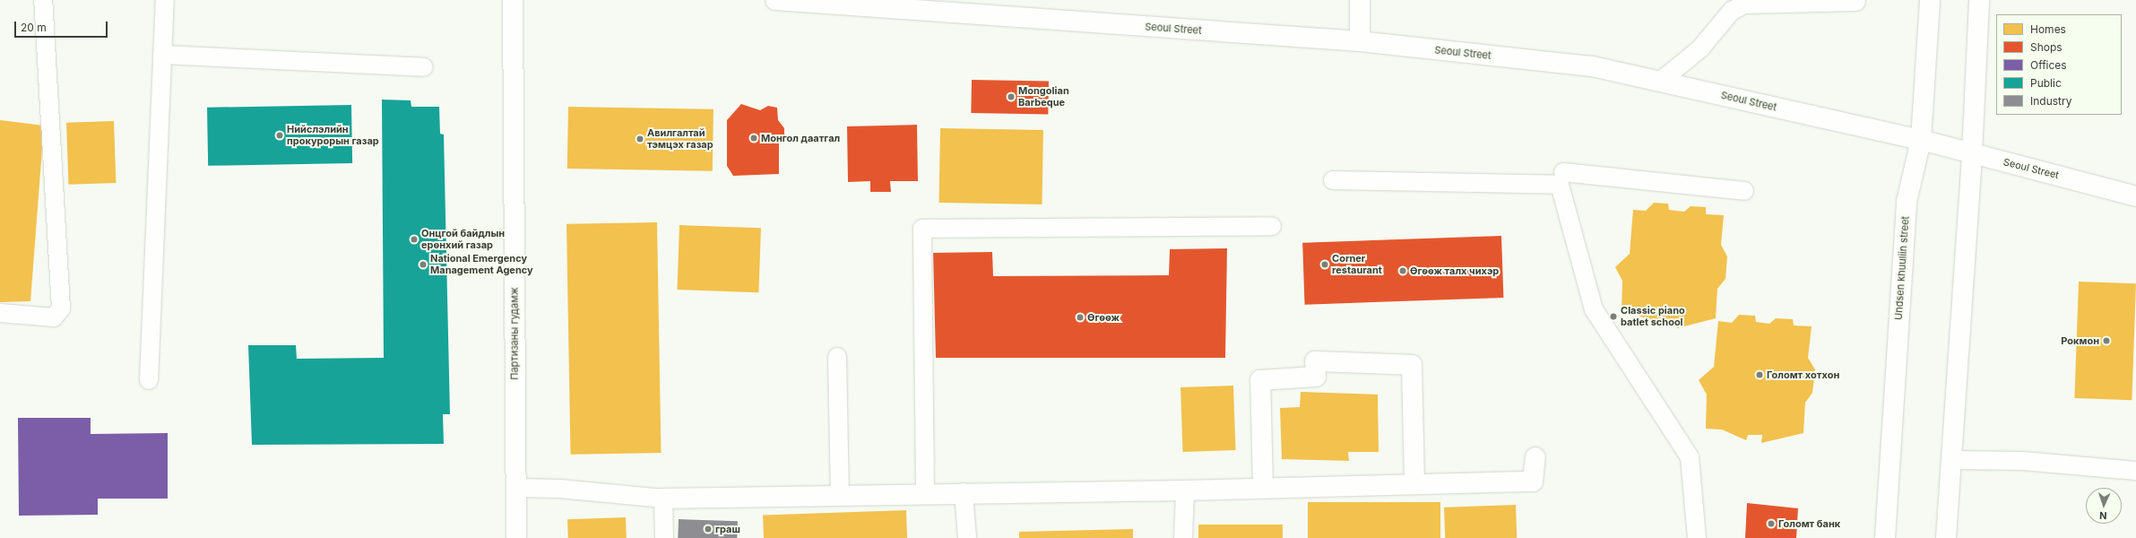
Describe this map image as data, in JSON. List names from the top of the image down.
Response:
{
  "streets": {
    "main road": ["Seoul Street", "Undsen khuuliin street", "Партизаны гудамж"]
  },
  "crossings": [
    ["Seoul Street", "Undsen khuuliin street"]
  ],
  "places": [
    "Mongolian Barbeque",
    "Нийслэлийн прокурорын газар",
    "Монгол даатгал",
    "Авилгалтай тэмцэх газар",
    "Онцгой байдлын ерөнхий газар",
    "National Emergency Management Agency",
    "Corner restaurant",
    "Өгөөж талх чихэр",
    "Classic piano batlet school",
    "Өгөөж",
    "Рокмон",
    "Голомт хотхон",
    "Голомт банк",
    "граш"
  ],
  "legend": [
    "Homes",
    "Shops",
    "Offices",
    "Public",
    "Industry"
  ],
  "scale_bar": "20 m",
  "north": "bottom"
}
